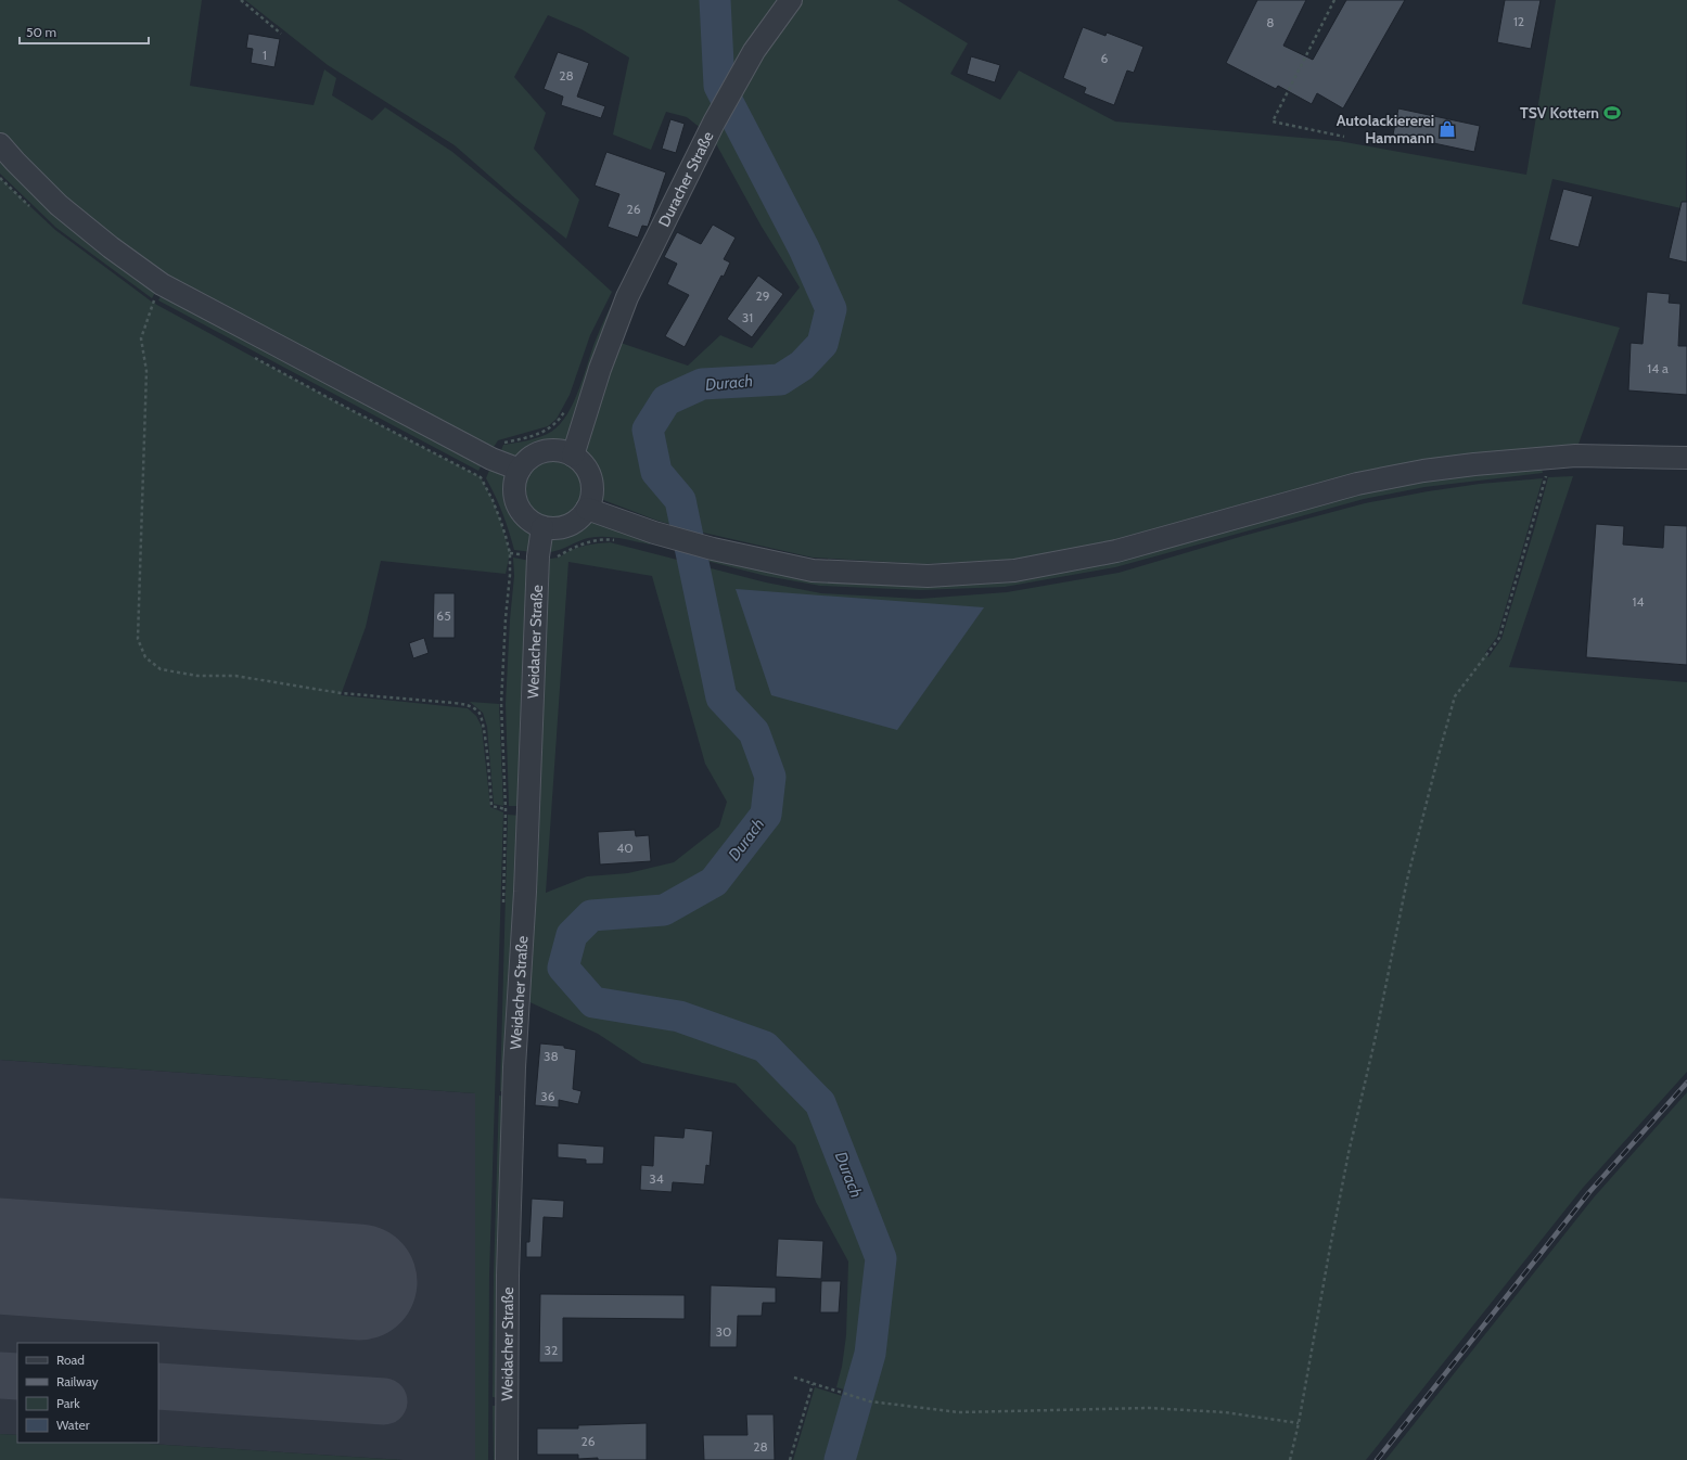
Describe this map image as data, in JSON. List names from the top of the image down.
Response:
{
  "streets": {
    "street": ["Duracher Straße", "Weidacher Straße"]
  },
  "crossings": [
    ["Duracher Straße", "Weidacher Straße"]
  ],
  "water": ["Durach"],
  "places": {
    "sports": ["TSV Kottern"],
    "shop": ["Autolackiererei Hammann"]
  },
  "house_numbers": [
    "12",
    "8",
    "1",
    "6",
    "28",
    "26",
    "29",
    "31",
    "14 a",
    "14",
    "65",
    "40",
    "38",
    "36",
    "34",
    "30",
    "32",
    "26",
    "28"
  ],
  "legend": [
    "Road",
    "Railway",
    "Park",
    "Water"
  ],
  "scale_bar": "50 m"
}
